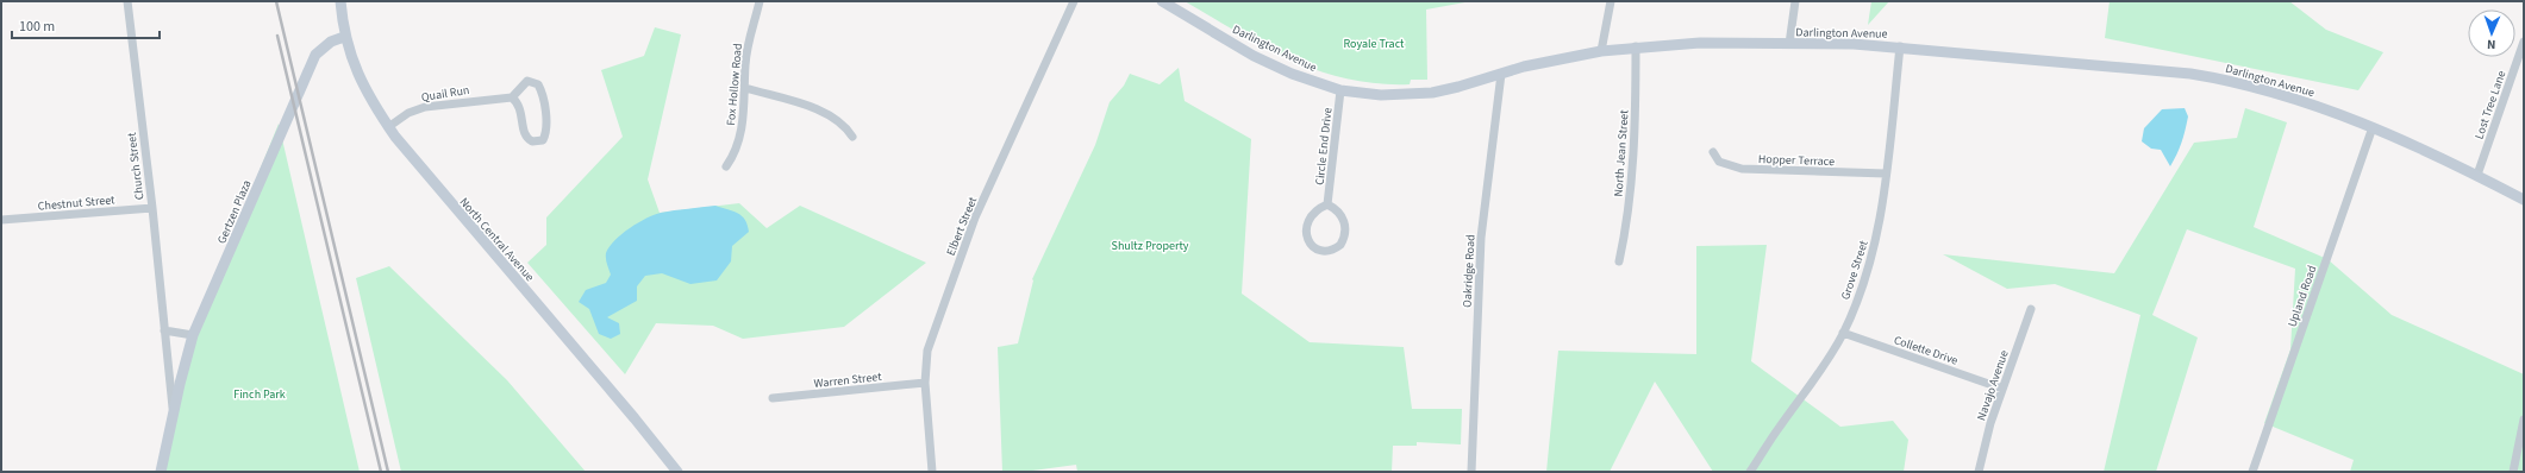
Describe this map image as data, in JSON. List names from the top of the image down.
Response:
{
  "streets": {
    "main road": [
      "Darlington Avenue",
      "Church Street",
      "Gertzen Plaza",
      "North Central Avenue"
    ],
    "street": [
      "Fox Hollow Road",
      "Quail Run",
      "Lost Tree Lane",
      "Circle End Drive",
      "North Jean Street",
      "Hopper Terrace",
      "Chestnut Street",
      "Elbert Street",
      "Grove Street",
      "Oakridge Road",
      "Upland Road",
      "Collette Drive",
      "Warren Street",
      "Navajo Avenue"
    ]
  },
  "crossings": [
    ["Darlington Avenue", "Lost Tree Lane"],
    ["Darlington Avenue", "Circle End Drive"],
    ["Darlington Avenue", "North Jean Street"],
    ["Darlington Avenue", "Grove Street"],
    ["Darlington Avenue", "Oakridge Road"],
    ["Darlington Avenue", "Upland Road"],
    ["Quail Run", "North Central Avenue"],
    ["Hopper Terrace", "Grove Street"],
    ["Church Street", "Chestnut Street"],
    ["Church Street", "Gertzen Plaza"],
    ["Gertzen Plaza", "North Central Avenue"],
    ["Elbert Street", "Warren Street"],
    ["Grove Street", "Collette Drive"],
    ["Collette Drive", "Navajo Avenue"]
  ],
  "parks": ["Royale Tract", "Shultz Property", "Finch Park"],
  "scale_bar": "100 m",
  "north": "bottom"
}
